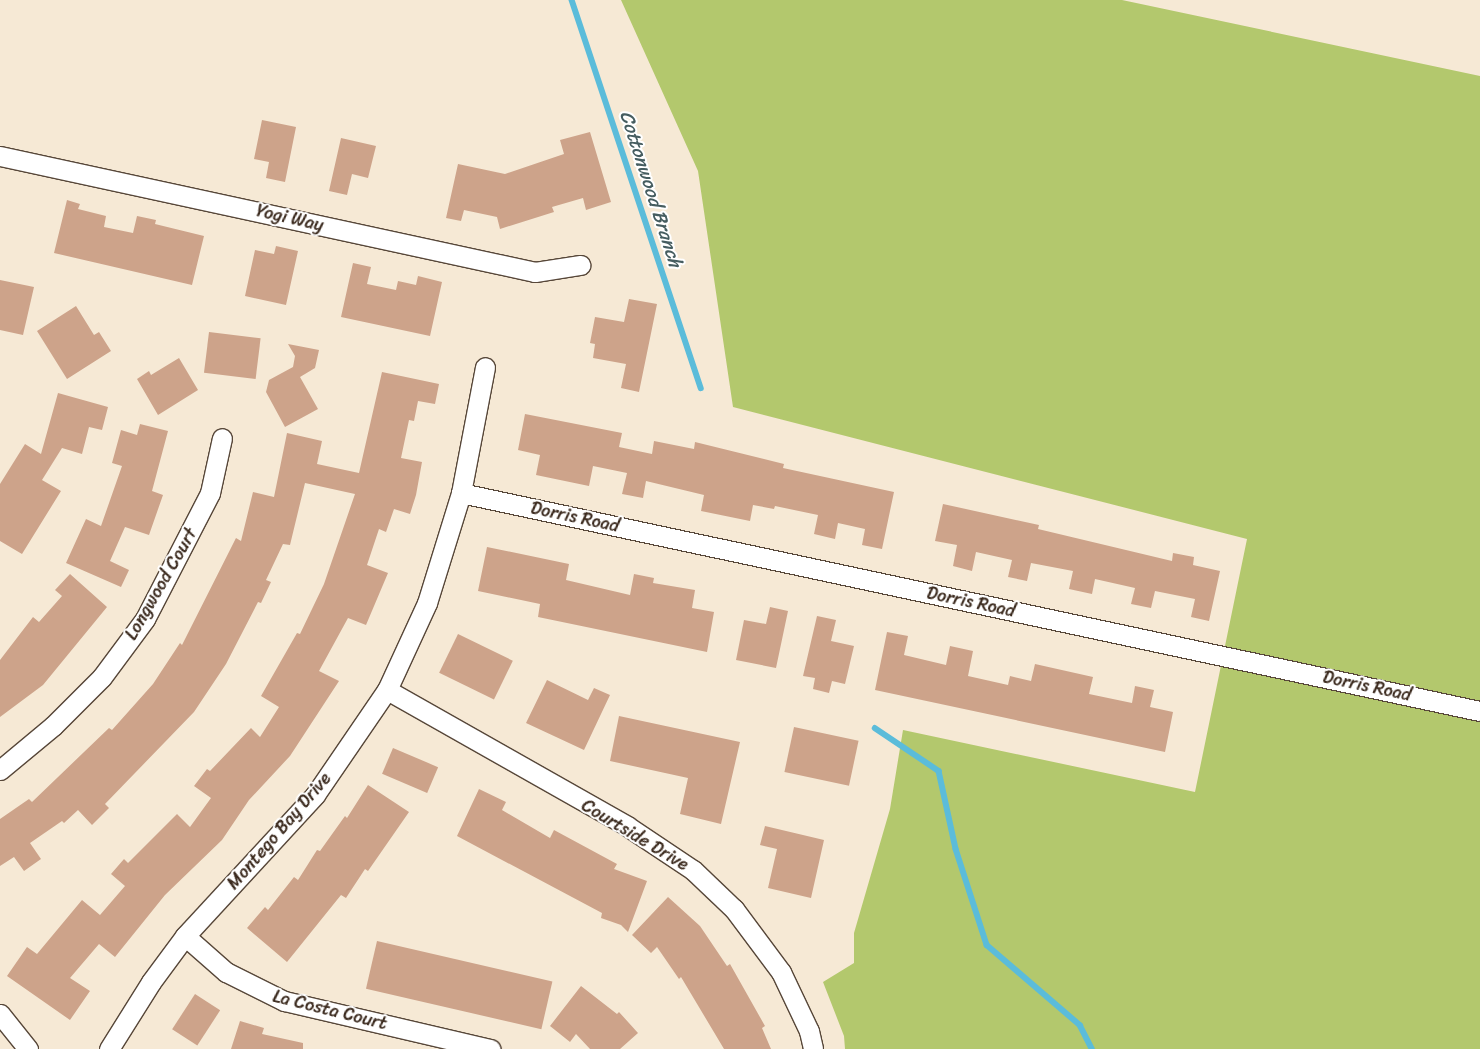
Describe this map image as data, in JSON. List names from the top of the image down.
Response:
{
  "streets": {
    "street": [
      "Yogi Way",
      "Dorris Road",
      "Longwood Court",
      "Montego Bay Drive",
      "Courtside Drive",
      "La Costa Court"
    ]
  },
  "crossings": [
    ["Dorris Road", "Montego Bay Drive"],
    ["Montego Bay Drive", "Courtside Drive"],
    ["Montego Bay Drive", "La Costa Court"]
  ],
  "water": ["Cottonwood Branch"]
}
